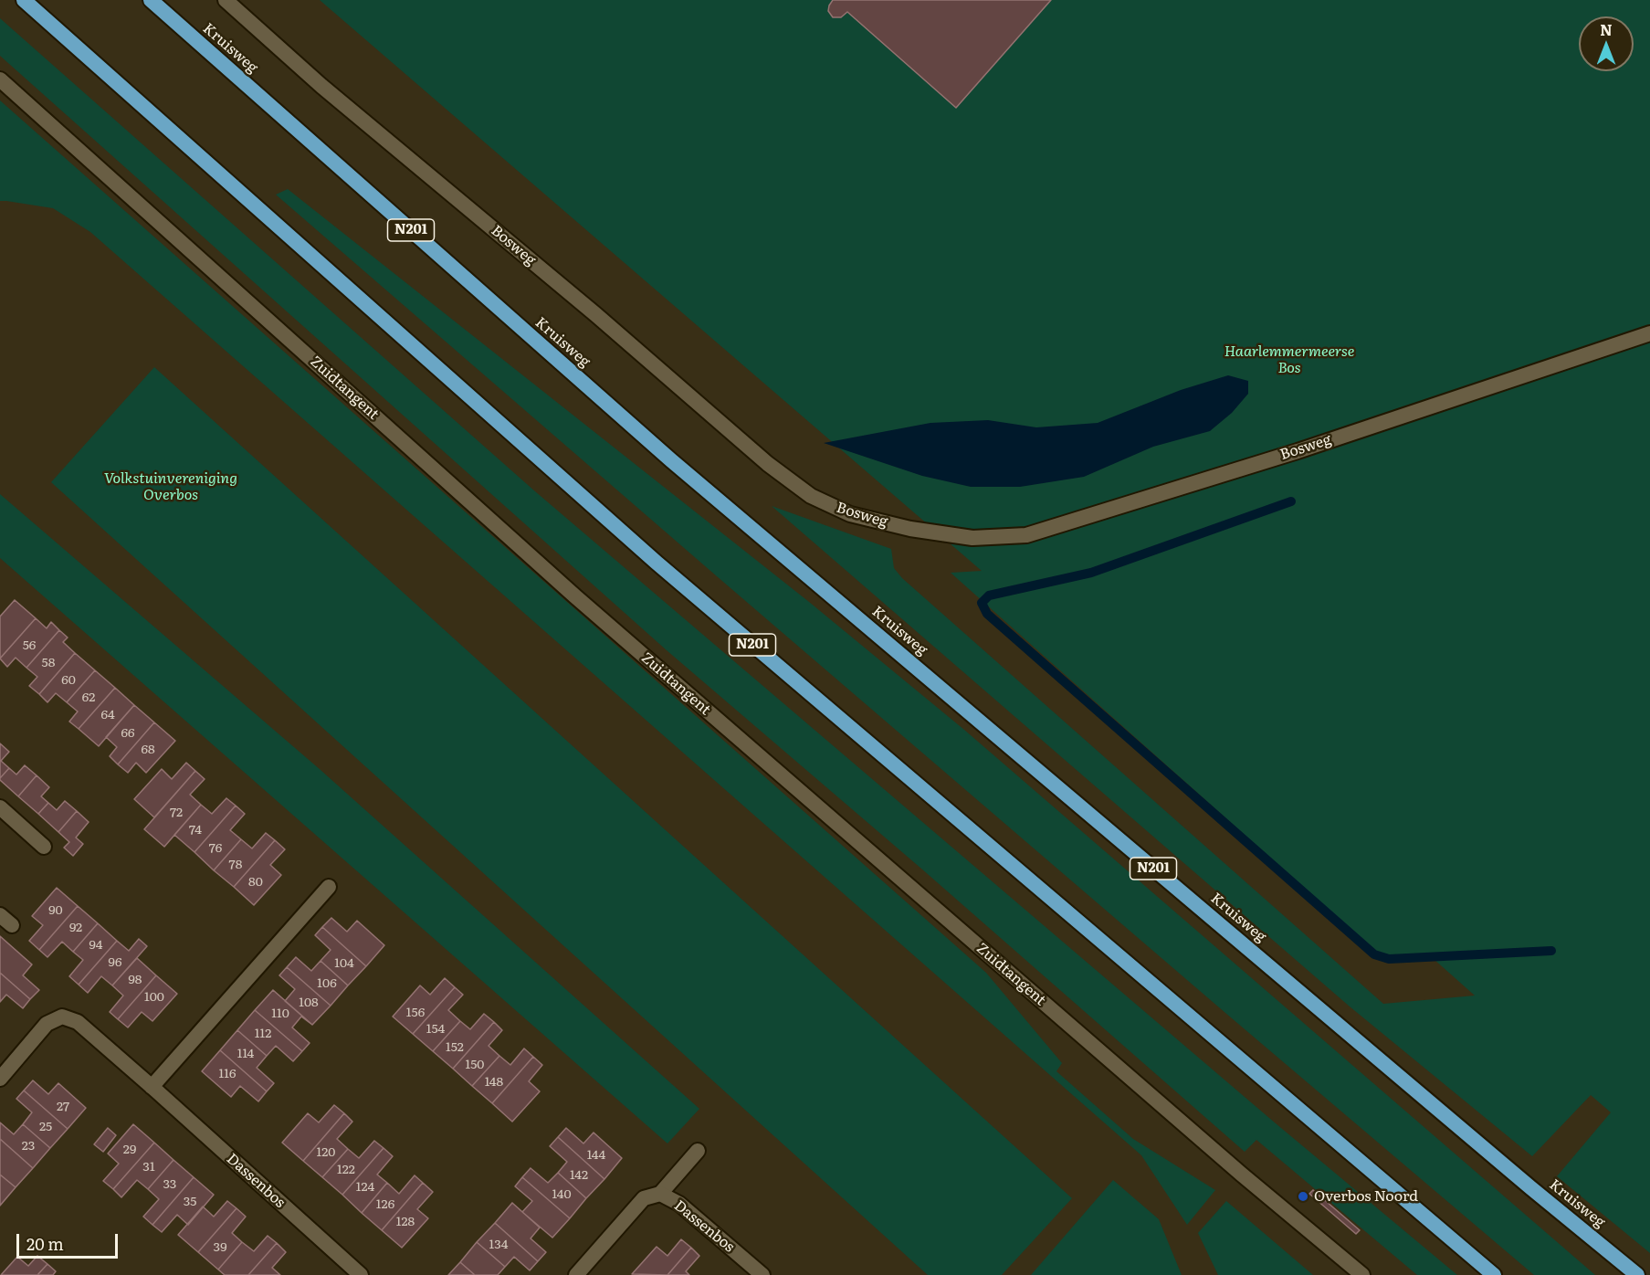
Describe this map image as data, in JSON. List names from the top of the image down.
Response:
{
  "streets": {
    "highway": ["Kruisweg", "N201"],
    "street": ["Bosweg", "Zuidtangent", "Dassenbos"]
  },
  "parks": ["Haarlemmermeerse Bos", "Volkstuinvereniging Overbos"],
  "places": ["Overbos Noord"],
  "house_numbers": [
    "56",
    "58",
    "60",
    "62",
    "64",
    "66",
    "68",
    "72",
    "74",
    "76",
    "78",
    "80",
    "90",
    "92",
    "94",
    "96",
    "104",
    "98",
    "106",
    "100",
    "108",
    "156",
    "110",
    "154",
    "112",
    "152",
    "114",
    "150",
    "116",
    "148",
    "27",
    "25",
    "23",
    "29",
    "120",
    "144",
    "31",
    "122",
    "142",
    "33",
    "124",
    "140",
    "35",
    "126",
    "128",
    "134",
    "39"
  ],
  "scale_bar": "20 m",
  "north": "top"
}
